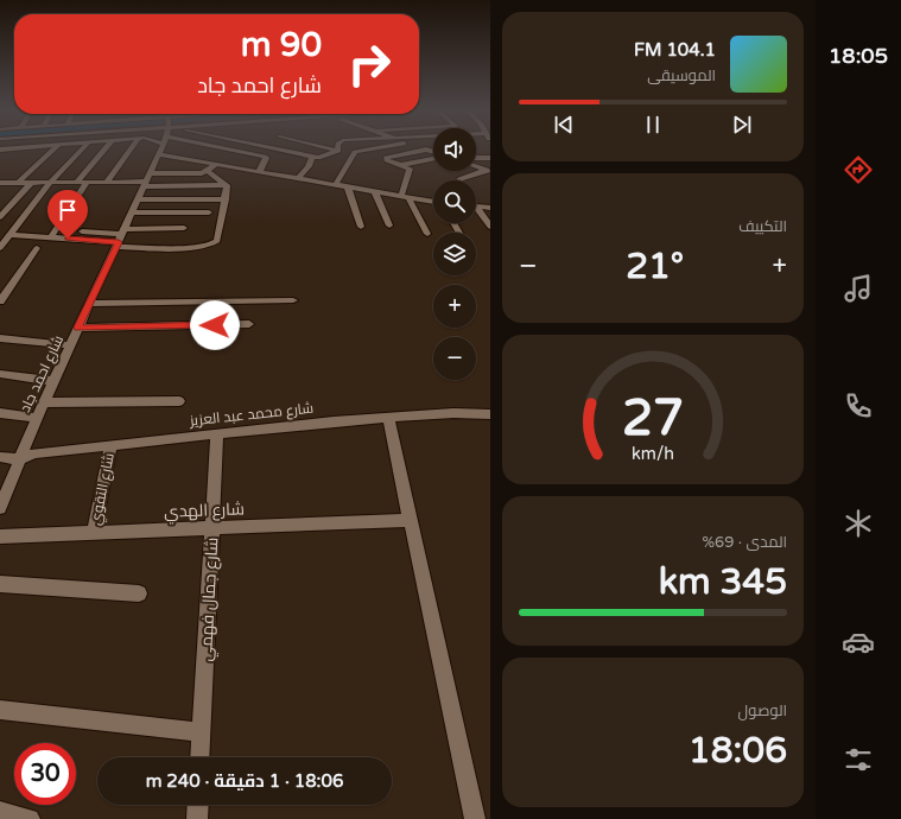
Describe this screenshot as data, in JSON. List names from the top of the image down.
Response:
{
  "streets": {
    "street": [
      "شارع احمد جاد",
      "شارع محمد عبد العزيز",
      "شارع التقوي",
      "شارع الهدي",
      "شارع جمال فهمي"
    ]
  },
  "crossings": [
    ["شارع احمد جاد", "شارع محمد عبد العزيز"],
    ["شارع محمد عبد العزيز", "شارع التقوي"],
    ["شارع محمد عبد العزيز", "شارع جمال فهمي"],
    ["شارع التقوي", "شارع الهدي"],
    ["شارع الهدي", "شارع جمال فهمي"]
  ],
  "page": {
    "tabs": "18:05",
    "turn": ["90 m", "شارع احمد جاد"],
    "song": ["104.1 FM", "الموسيقى"],
    "map_buttons": ["+", "−"],
    "tile": [
      "التكييف",
      ["المدى · 69%", "345 km"],
      ["الوصول", "18:06"]
    ],
    "heat": ["−", "21°", "+"],
    "limit": "30",
    "trip": "18:06 · 1 دقيقة · 240 m",
    "gauge": ["27", "km/h"]
  }
}
